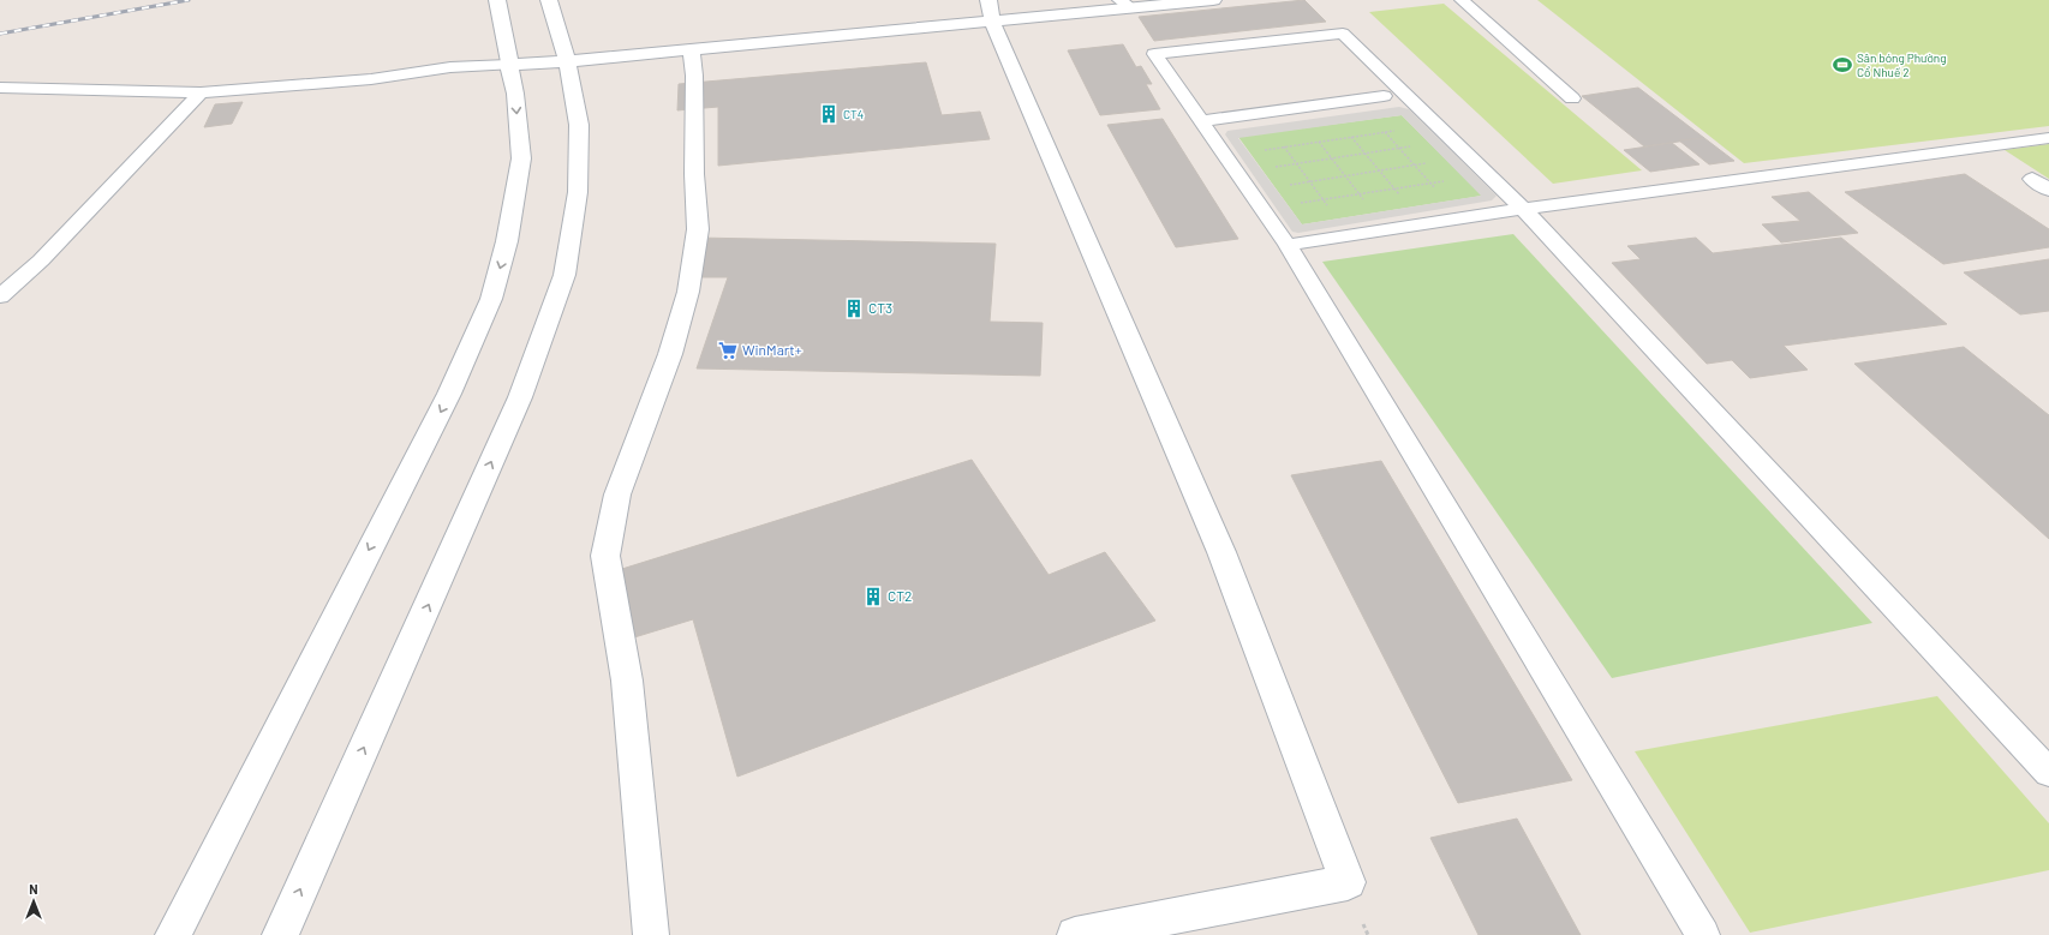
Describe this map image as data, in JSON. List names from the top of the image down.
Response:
{
  "places": {
    "sports": ["Sân bóng Phường Cổ Nhuế 2"],
    "building": ["CT4", "CT3", "CT2"],
    "supermarket": ["WinMart+"]
  },
  "north": "top"
}
